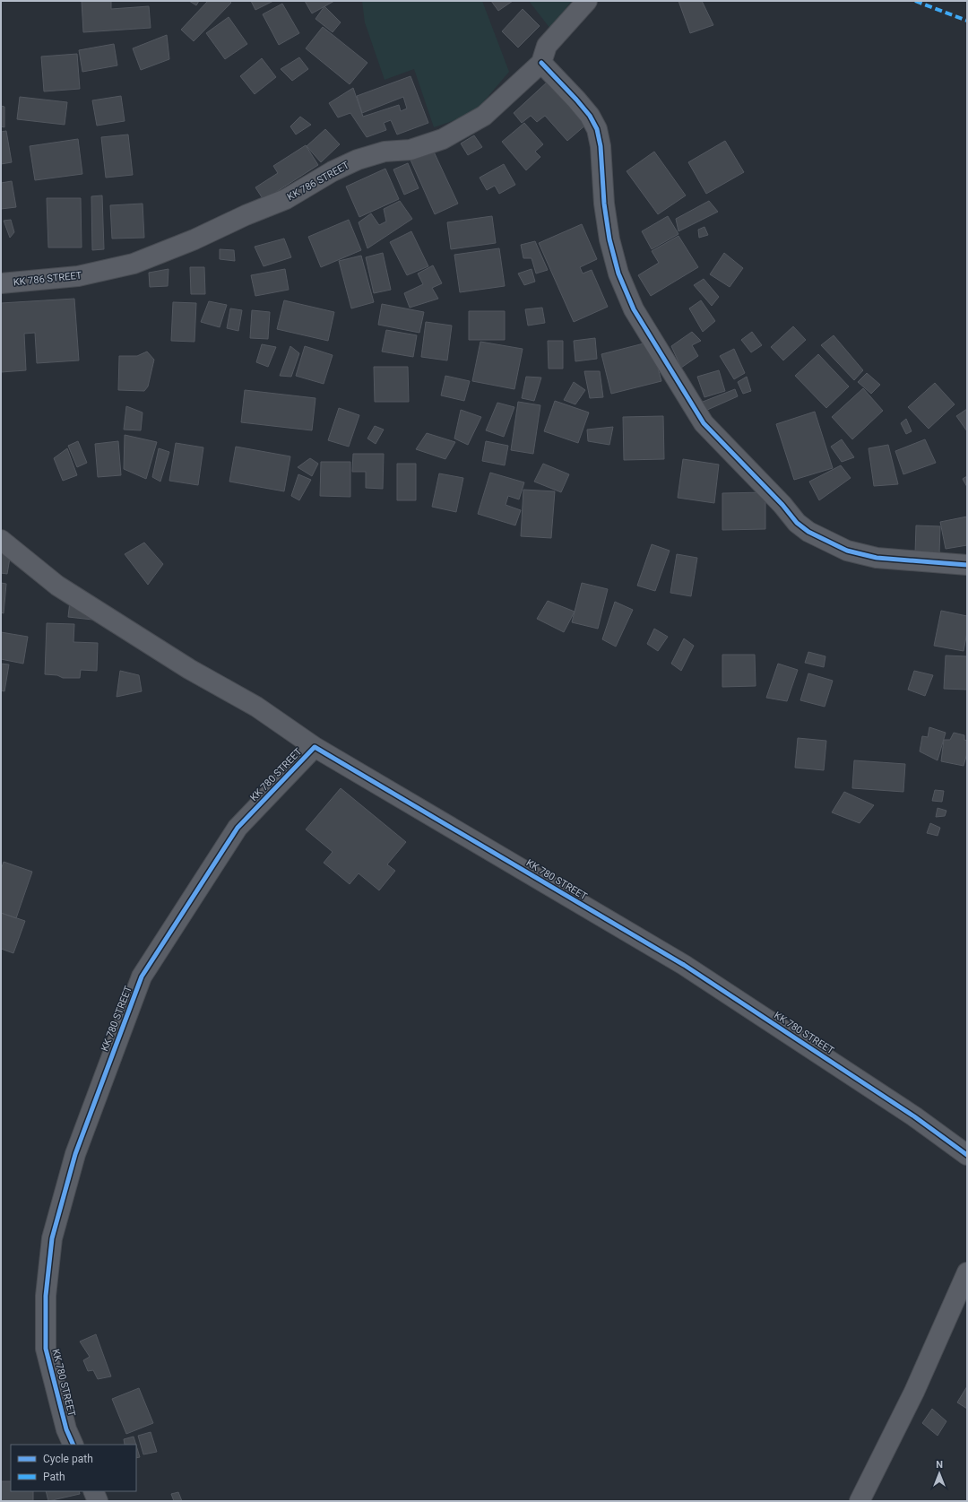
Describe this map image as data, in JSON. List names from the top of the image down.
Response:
{
  "streets": {
    "street": ["KK 786 STREET", "KK 780 STREET"]
  },
  "legend": ["Cycle path", "Path"],
  "north": "top"
}
